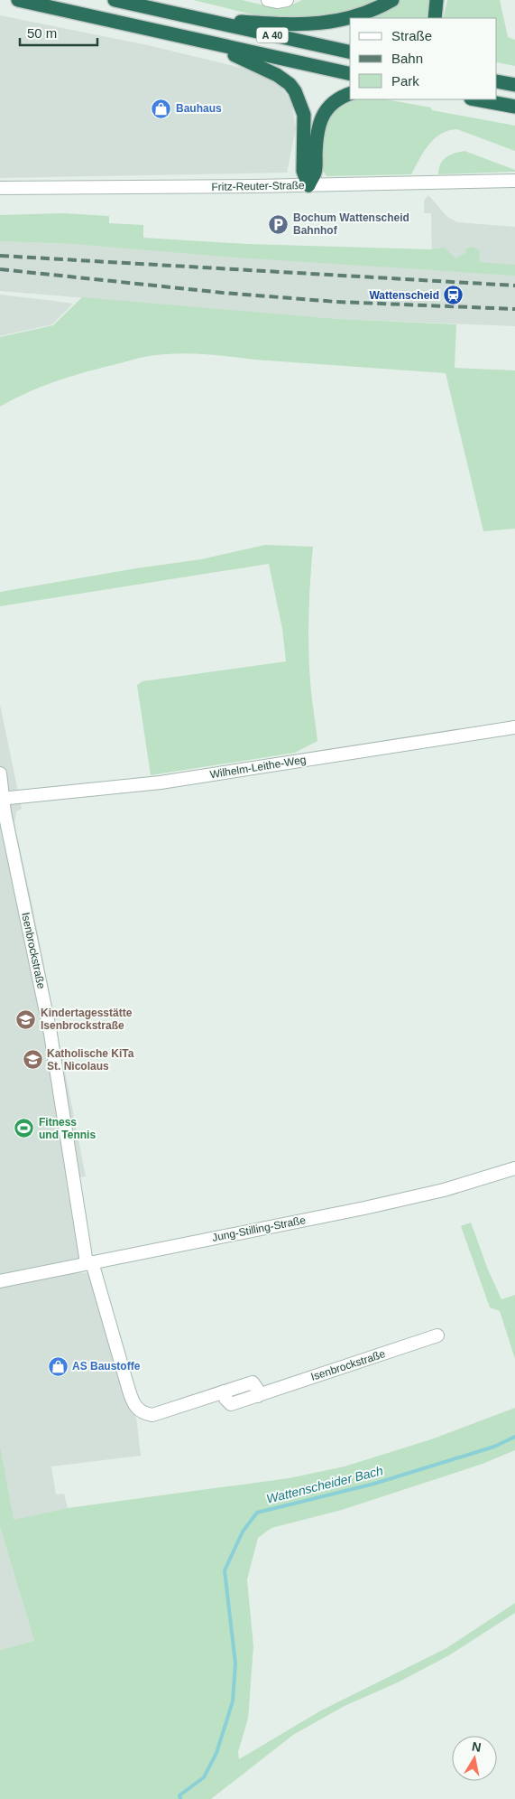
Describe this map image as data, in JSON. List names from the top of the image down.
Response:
{
  "streets": {
    "highway": ["A 40"],
    "street": [
      "Fritz-Reuter-Straße",
      "Wilhelm-Leithe-Weg",
      "Isenbrockstraße",
      "Jung-Stilling-Straße"
    ]
  },
  "crossings": [
    ["Wilhelm-Leithe-Weg", "Isenbrockstraße"],
    ["Isenbrockstraße", "Jung-Stilling-Straße"]
  ],
  "water": ["Wattenscheider Bach"],
  "places": {
    "shop": ["Bauhaus", "AS Baustoffe"],
    "parking": ["Bochum Wattenscheid Bahnhof"],
    "station": ["Wattenscheid"],
    "school or university": ["Kindertagesstätte Isenbrockstraße", "Katholische KiTa St. Nicolaus"],
    "sports": ["Fitness und Tennis"]
  },
  "legend": ["Straße", "Bahn", "Park"],
  "scale_bar": "50 m",
  "north": "top"
}
